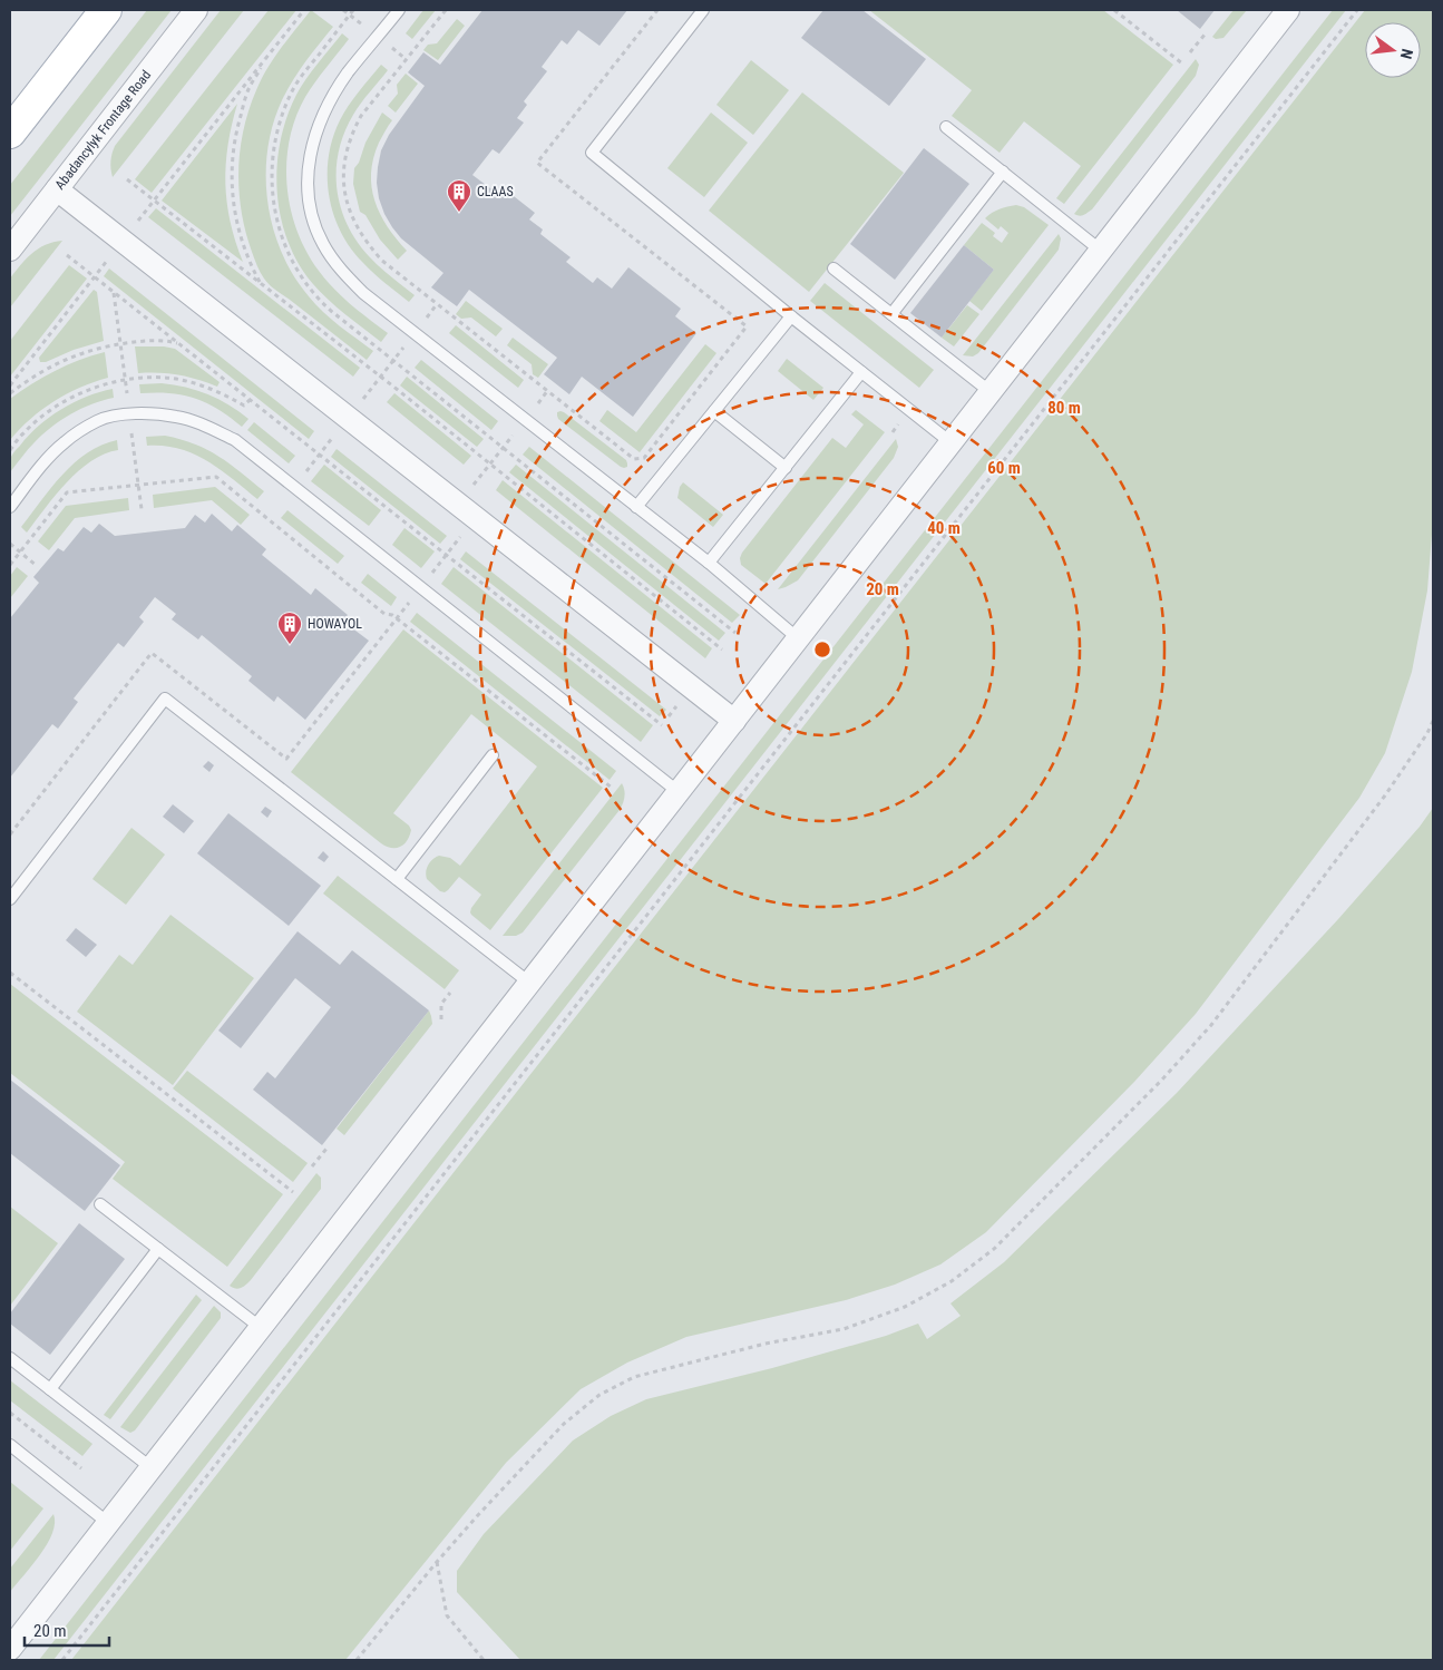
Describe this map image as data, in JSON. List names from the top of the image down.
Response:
{
  "streets": {
    "street": ["Abadancylyk Frontage Road"]
  },
  "places": {
    "building": ["CLAAS", "HOWAYOL"]
  },
  "scale_bar": "20 m",
  "north": "right",
  "rings": [
    "80 m",
    "60 m",
    "40 m",
    "20 m"
  ]
}
